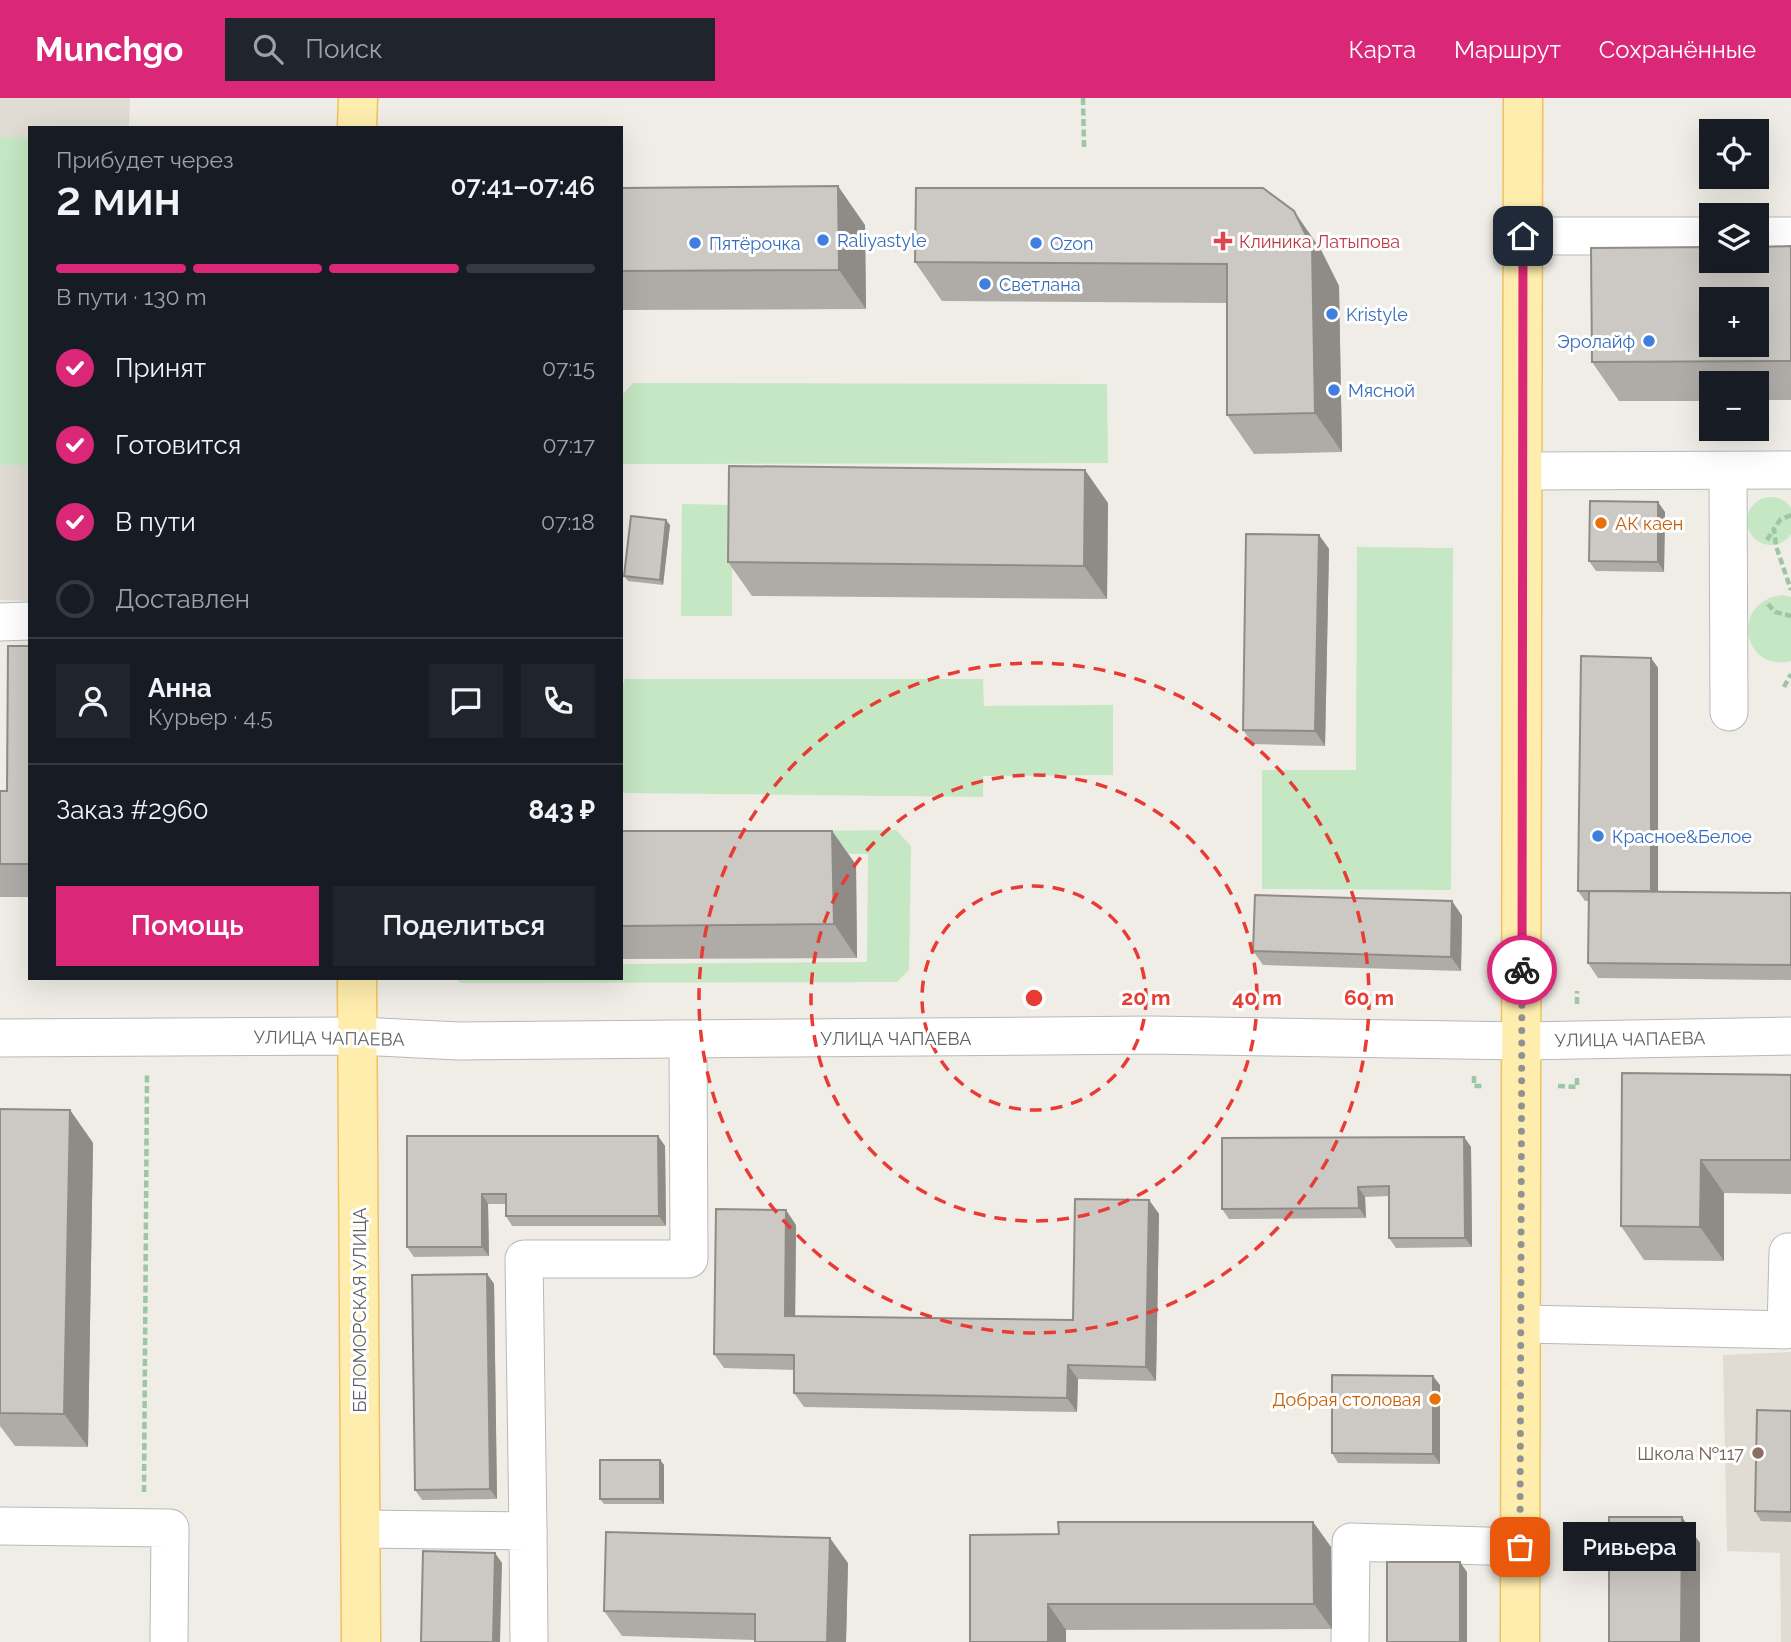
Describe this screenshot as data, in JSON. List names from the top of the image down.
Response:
{
  "streets": {
    "main road": ["БЕЛОМОРСКАЯ УЛИЦА"],
    "street": ["УЛИЦА ЧАПАЕВА"]
  },
  "crossings": [
    ["УЛИЦА ЧАПАЕВА", "БЕЛОМОРСКАЯ УЛИЦА"]
  ],
  "places": {
    "other": [
      "Raliyastyle",
      "Пятёрочка",
      "Ozon",
      "Светлана",
      "Kristyle",
      "Эролайф",
      "Мясной",
      "АК каен",
      "Красное&Белое",
      "Добрая столовая",
      "Школа №117",
      "Ривьера"
    ],
    "health": ["Клиника Латыпова"]
  },
  "page": {
    "header": "Munchgo",
    "search": "Поиск",
    "nav": ["Карта", "Маршрут", "Сохранённые"],
    "map_buttons": ["+", "−"],
    "heading": ["2 мин", "Прибудет через", "07:41–07:46"],
    "panel": [
      "Анна",
      "Курьер · 4.5",
      "Заказ #2960",
      "843 ₽"
    ],
    "bar": "В пути · 130 m",
    "list": [
      ["Принят", "07:15"],
      ["Готовится", "07:17"],
      ["В пути", "07:18"],
      "Доставлен"
    ],
    "buttons": ["Помощь", "Поделиться"],
    "bubble": "Ривьера"
  },
  "rings": ["20 m", "40 m", "60 m"]
}
